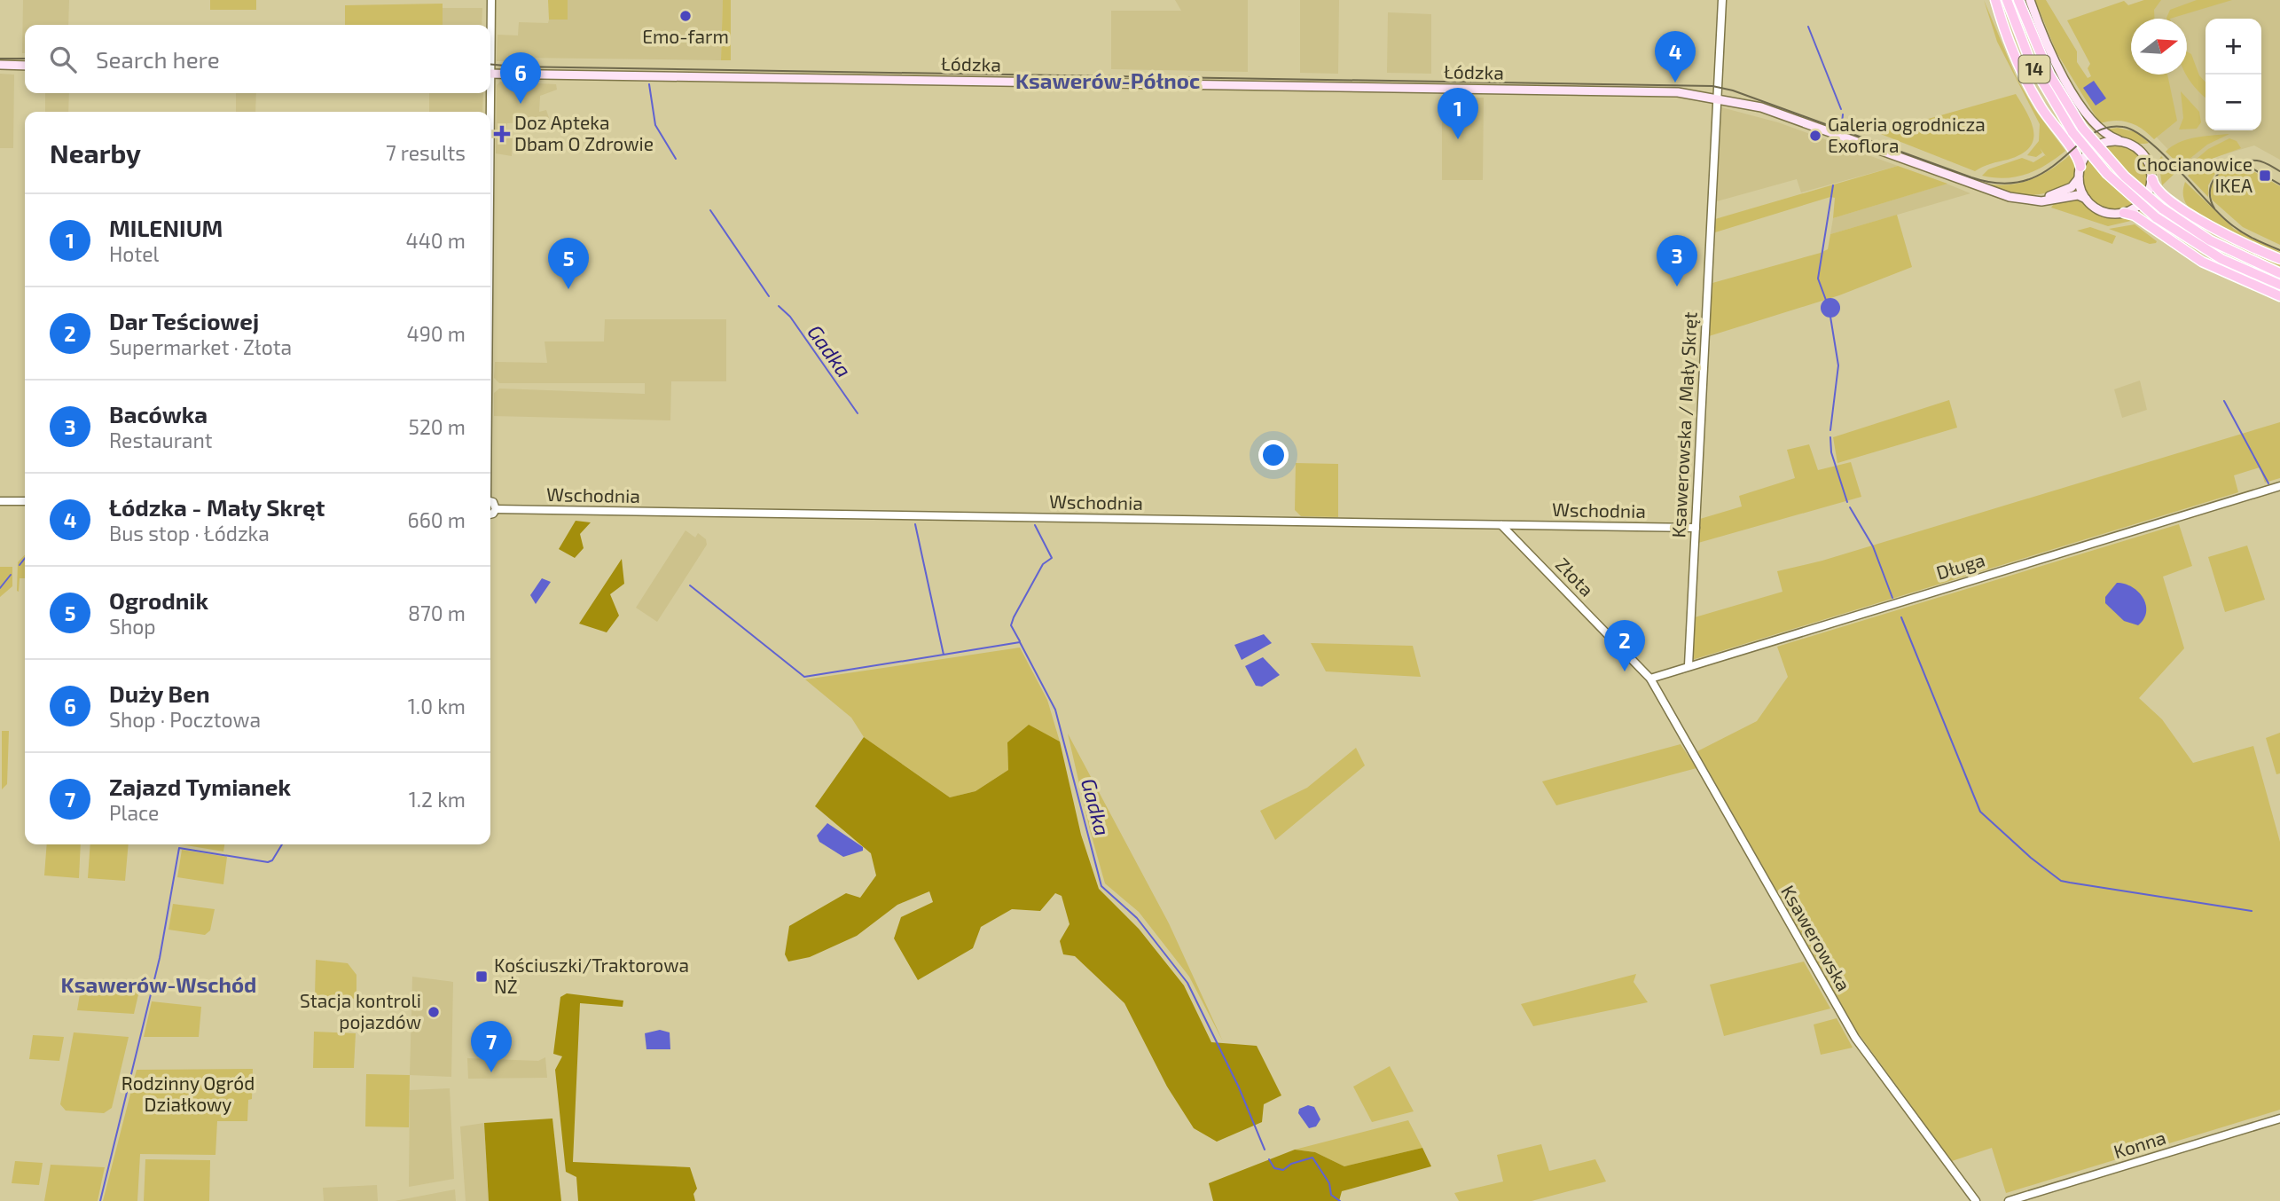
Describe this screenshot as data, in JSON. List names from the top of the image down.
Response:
{
  "streets": {
    "main road": ["Łódzka", "14"],
    "street": [
      "Ksawerowska / Mały Skręt",
      "Wschodnia",
      "Długa",
      "Złota",
      "Ksawerowska",
      "Konna"
    ]
  },
  "crossings": [
    ["Łódzka", "Ksawerowska / Mały Skręt"],
    ["Ksawerowska / Mały Skręt", "Wschodnia"],
    ["Ksawerowska / Mały Skręt", "Długa"],
    ["Wschodnia", "Złota"],
    ["Długa", "Złota"],
    ["Długa", "Ksawerowska"],
    ["Złota", "Ksawerowska"]
  ],
  "districts": ["Ksawerów-Północ", "Ksawerów-Wschód"],
  "water": ["Gadka"],
  "parks": ["Rodzinny Ogród Działkowy"],
  "places": {
    "other": ["Emo-farm", "Galeria ogrodnicza Exoflora", "Stacja kontroli pojazdów"],
    "health": ["Doz Apteka Dbam O Zdrowie"],
    "transit": ["Chocianowice IKEA", "Kościuszki/Traktorowa NŻ"]
  },
  "north": "right",
  "page": {
    "map_buttons": ["+", "−"],
    "search": "Search here",
    "pins": [
      "4",
      "6",
      "1",
      "3",
      "5",
      "2",
      "7"
    ],
    "heading": ["Nearby", "7 results"],
    "list": [
      {
        "mark": "1",
        "name": "MILENIUM",
        "note": "Hotel",
        "value": "440 m"
      },
      {
        "mark": "2",
        "name": "Dar Teściowej",
        "note": "Supermarket · Złota",
        "value": "490 m"
      },
      {
        "mark": "3",
        "name": "Bacówka",
        "note": "Restaurant",
        "value": "520 m"
      },
      {
        "mark": "4",
        "name": "Łódzka - Mały Skręt",
        "note": "Bus stop · Łódzka",
        "value": "660 m"
      },
      {
        "mark": "5",
        "name": "Ogrodnik",
        "note": "Shop",
        "value": "870 m"
      },
      {
        "mark": "6",
        "name": "Duży Ben",
        "note": "Shop · Pocztowa",
        "value": "1.0 km"
      },
      {
        "mark": "7",
        "name": "Zajazd Tymianek",
        "note": "Place",
        "value": "1.2 km"
      }
    ]
  }
}
